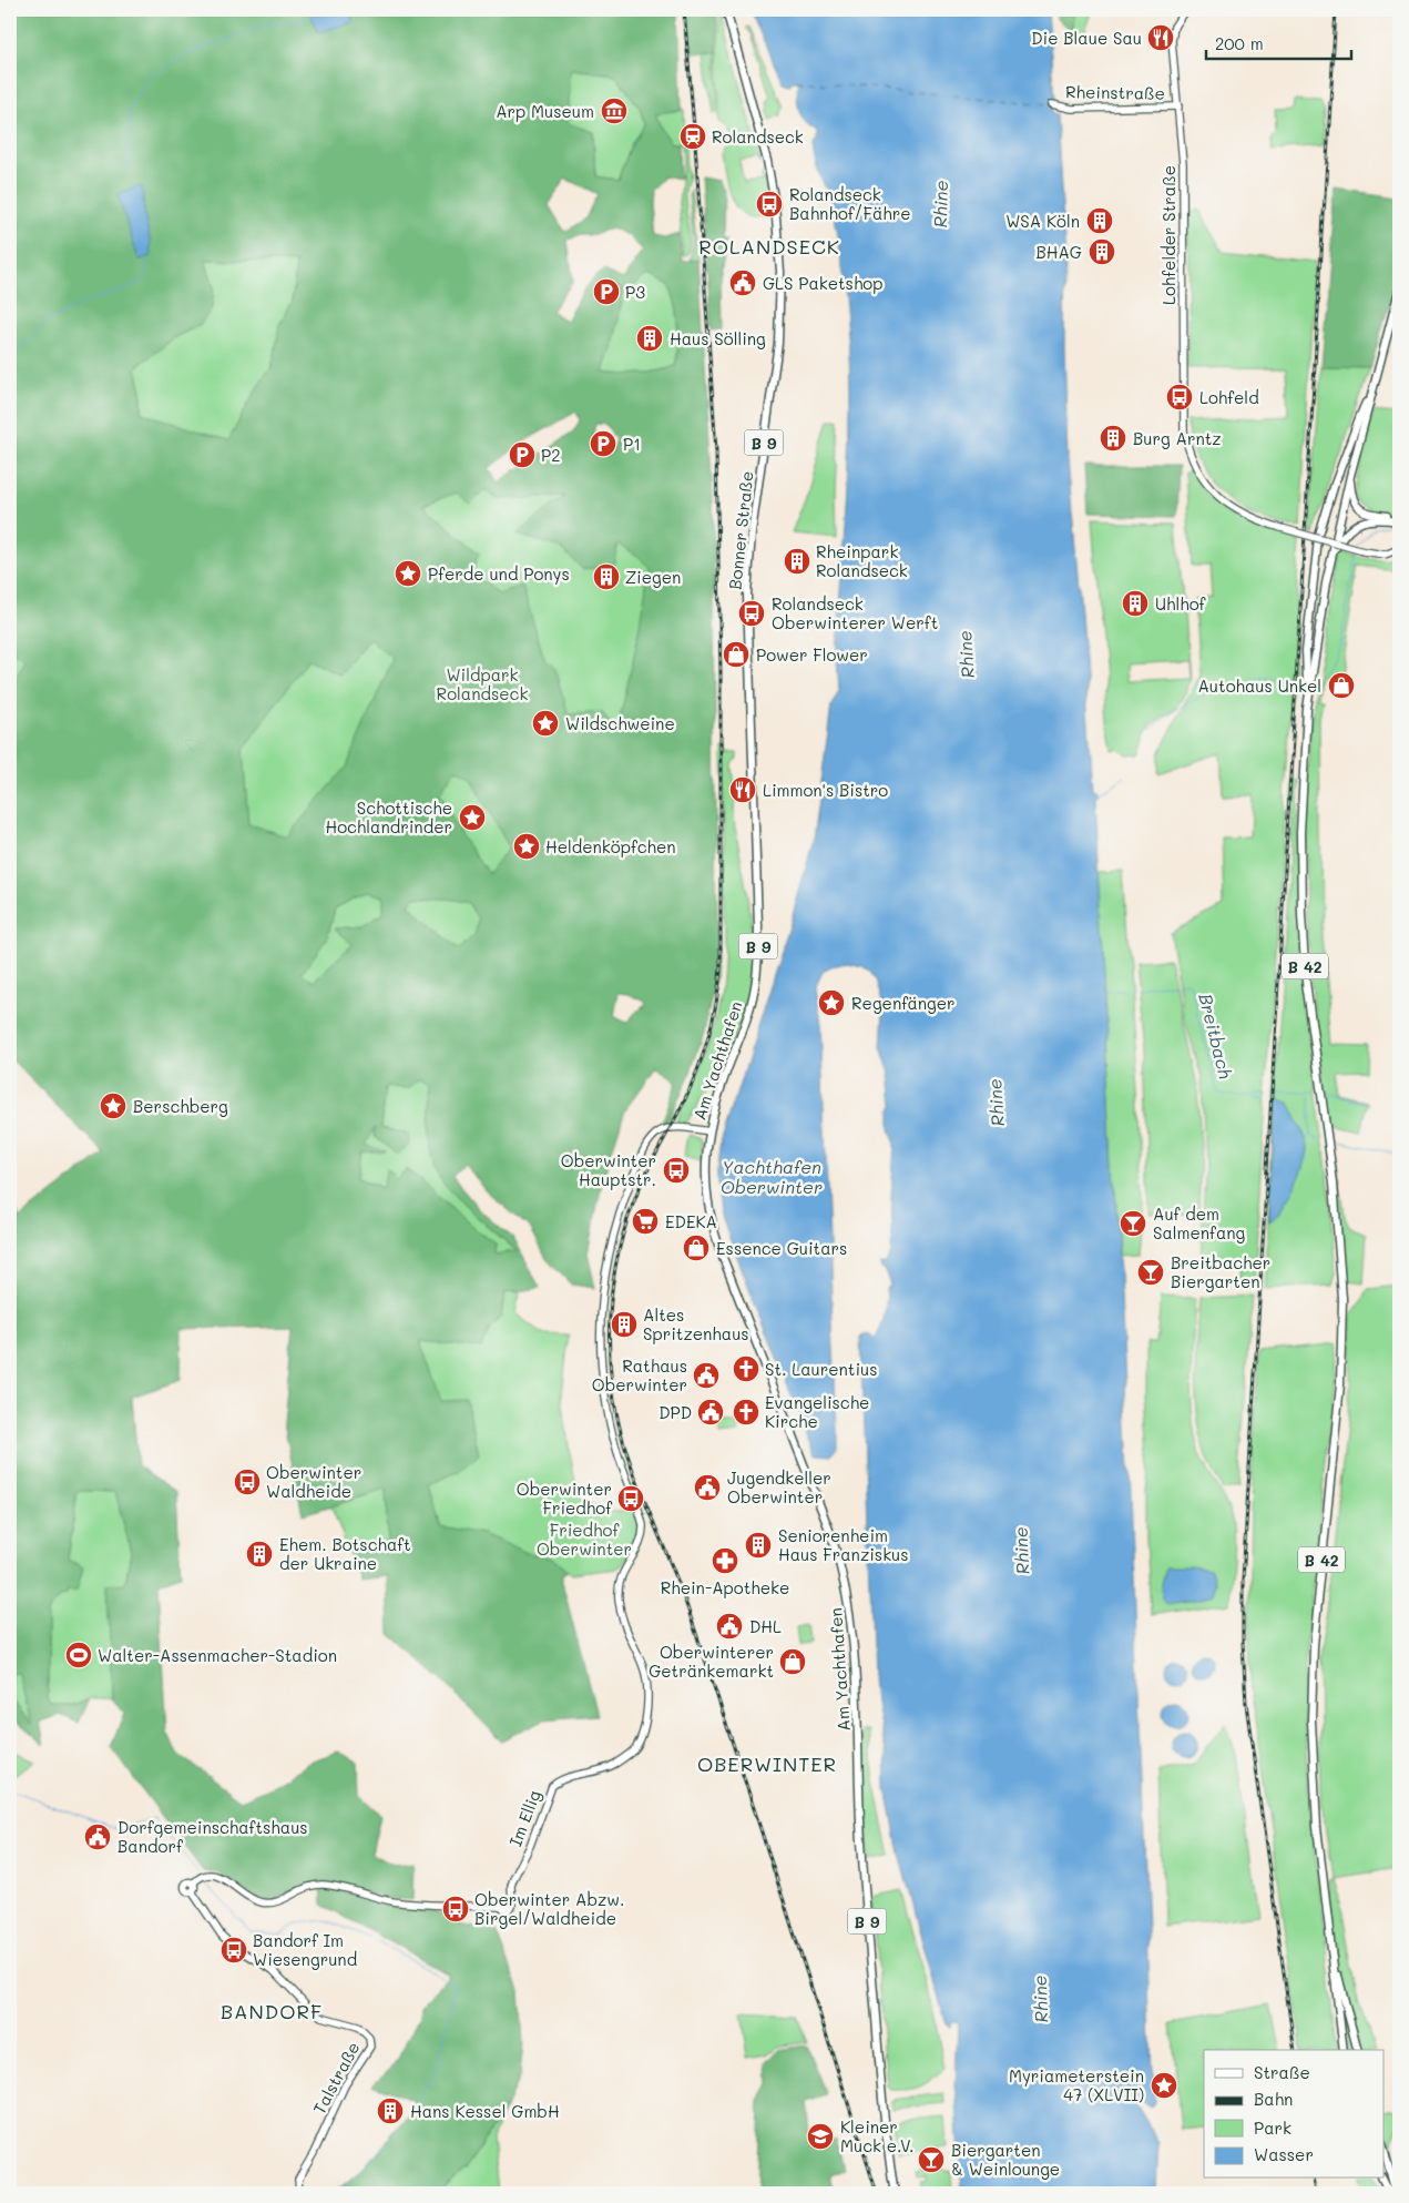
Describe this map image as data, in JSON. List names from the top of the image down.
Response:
{
  "streets": {
    "main road": [
      "B 9",
      "Bonner Straße",
      "B 42",
      "Am Yachthafen"
    ],
    "street": [
      "Rheinstraße",
      "Lohfelder Straße",
      "Im Ellig",
      "Talstraße"
    ]
  },
  "crossings": [
    ["Rheinstraße", "Lohfelder Straße"],
    ["Bonner Straße", "Am Yachthafen"],
    ["Am Yachthafen", "Im Ellig"],
    ["Im Ellig", "Talstraße"]
  ],
  "districts": ["ROLANDSECK", "OBERWINTER", "BANDORF"],
  "water": ["Rhine", "Breitbach", "Yachthafen Oberwinter"],
  "parks": ["Wildpark Rolandseck", "Friedhof Oberwinter"],
  "places": {
    "restaurant": ["Die Blaue Sau", "Limmon's Bistro"],
    "museum": ["Arp Museum"],
    "station": ["Rolandseck"],
    "bus stop": [
      "Rolandseck Bahnhof/Fähre",
      "Lohfeld",
      "Rolandseck Oberwinterer Werft",
      "Oberwinter Hauptstr.",
      "Oberwinter Waldheide",
      "Oberwinter Friedhof",
      "Oberwinter Abzw. Birgel/Waldheide",
      "Bandorf Im Wiesengrund"
    ],
    "building": [
      "WSA Köln",
      "BHAG",
      "Haus Sölling",
      "Burg Arntz",
      "Rheinpark Rolandseck",
      "Ziegen",
      "Uhlhof",
      "Altes Spritzenhaus",
      "Seniorenheim Haus Franziskus",
      "Ehem. Botschaft der Ukraine",
      "Hans Kessel GmbH"
    ],
    "public building": [
      "GLS Paketshop",
      "Rathaus Oberwinter",
      "DPD",
      "Jugendkeller Oberwinter",
      "DHL",
      "Dorfgemeinschaftshaus Bandorf"
    ],
    "parking": ["P3", "P1", "P2"],
    "place": [
      "Pferde und Ponys",
      "Wildschweine",
      "Schottische Hochlandrinder",
      "Heldenköpfchen",
      "Regenfänger",
      "Berschberg",
      "Myriameterstein 47 (XLVII)"
    ],
    "shop": [
      "Power Flower",
      "Autohaus Unkel",
      "Essence Guitars",
      "Oberwinterer Getränkemarkt"
    ],
    "supermarket": ["EDEKA"],
    "bar": ["Auf dem Salmenfang", "Breitbacher Biergarten", "Biergarten & Weinlounge"],
    "church": ["St. Laurentius", "Evangelische Kirche"],
    "pharmacy": ["Rhein-Apotheke"],
    "sports": ["Walter-Assenmacher-Stadion"],
    "school or university": ["Kleiner Muck e.V."]
  },
  "legend": [
    "Straße",
    "Bahn",
    "Park",
    "Wasser"
  ],
  "scale_bar": "200 m"
}
